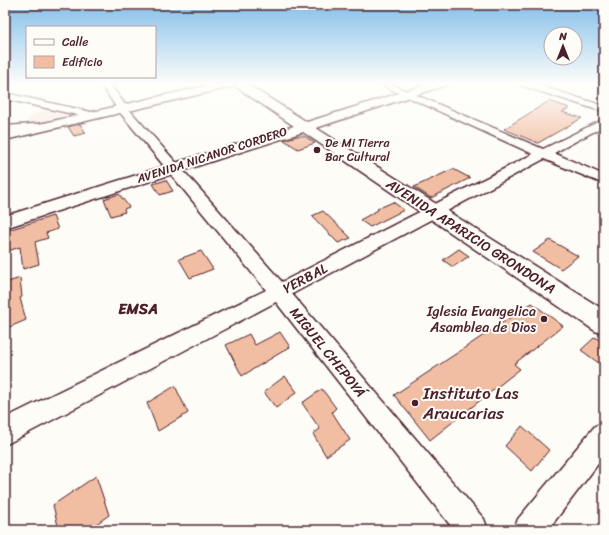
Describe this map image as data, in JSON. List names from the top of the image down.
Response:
{
  "streets": {
    "main road": ["AVENIDA NICANOR CORDERO", "AVENIDA APARICIO GRONDONA"],
    "street": ["YERBAL", "MIGUEL CHEPOYÁ"]
  },
  "crossings": [
    ["AVENIDA NICANOR CORDERO", "AVENIDA APARICIO GRONDONA"],
    ["AVENIDA NICANOR CORDERO", "MIGUEL CHEPOYÁ"],
    ["AVENIDA APARICIO GRONDONA", "YERBAL"],
    ["YERBAL", "MIGUEL CHEPOYÁ"]
  ],
  "districts": ["EMSA"],
  "places": ["De Mi Tierra Bar Cultural", "Iglesia Evangelica Asamblea de Dios", "Instituto Las Araucarias"],
  "legend": ["Calle", "Edificio"],
  "north": "top"
}
